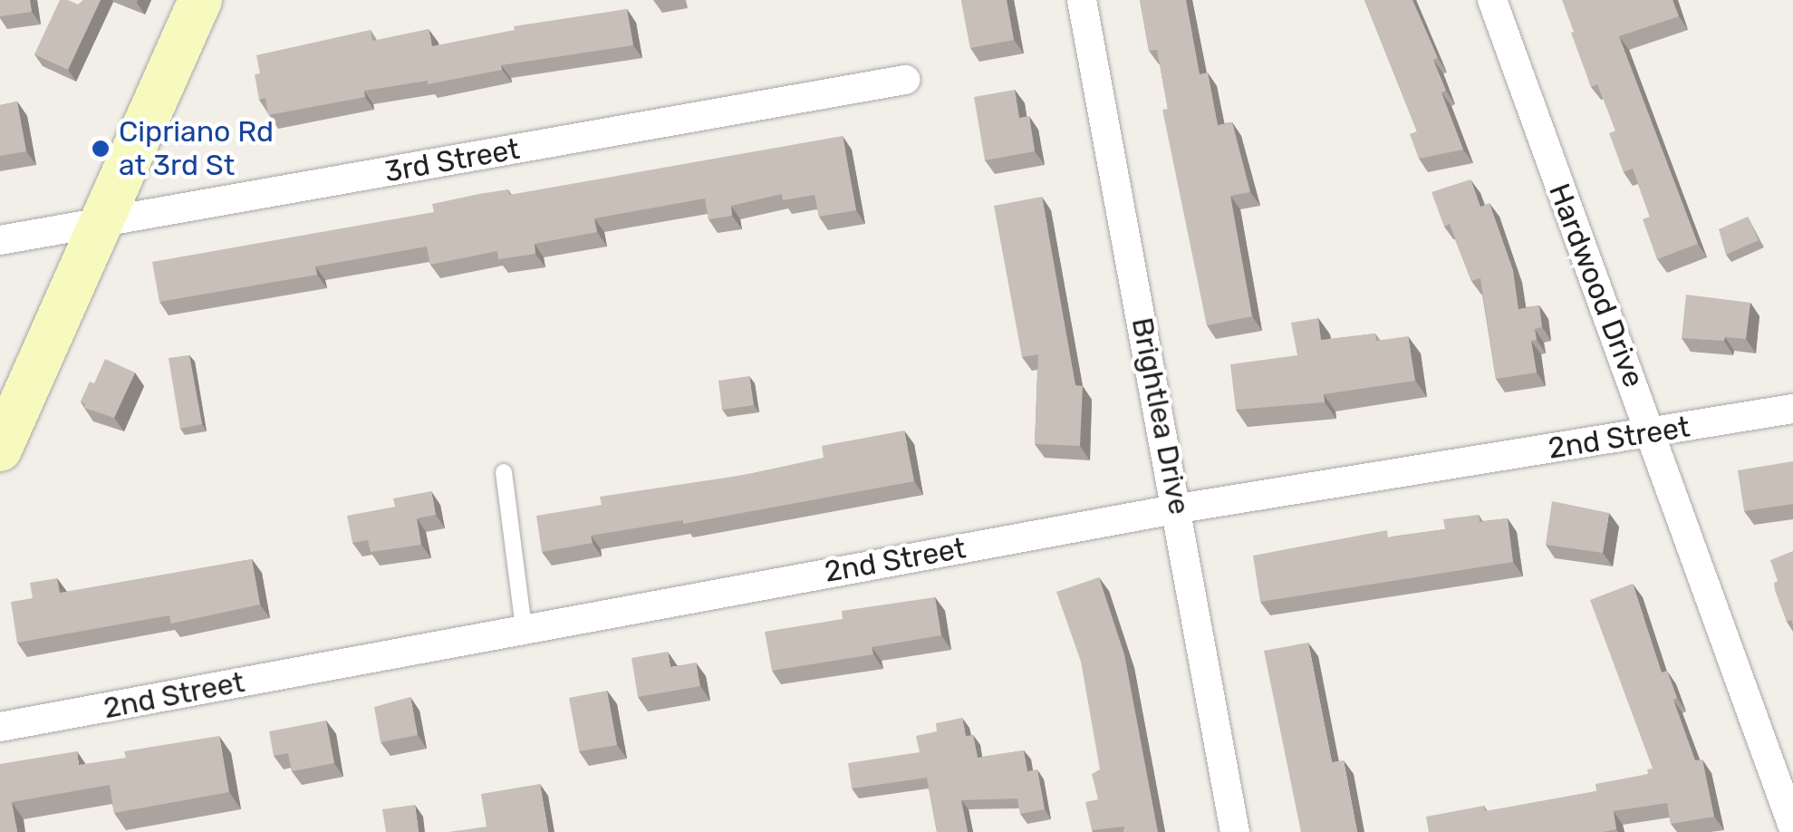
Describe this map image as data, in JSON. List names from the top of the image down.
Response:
{
  "streets": {
    "street": [
      "3rd Street",
      "Hardwood Drive",
      "Brightlea Drive",
      "2nd Street"
    ]
  },
  "crossings": [
    ["Hardwood Drive", "2nd Street"],
    ["Brightlea Drive", "2nd Street"]
  ],
  "places": ["Cipriano Rd at 3rd St"]
}
